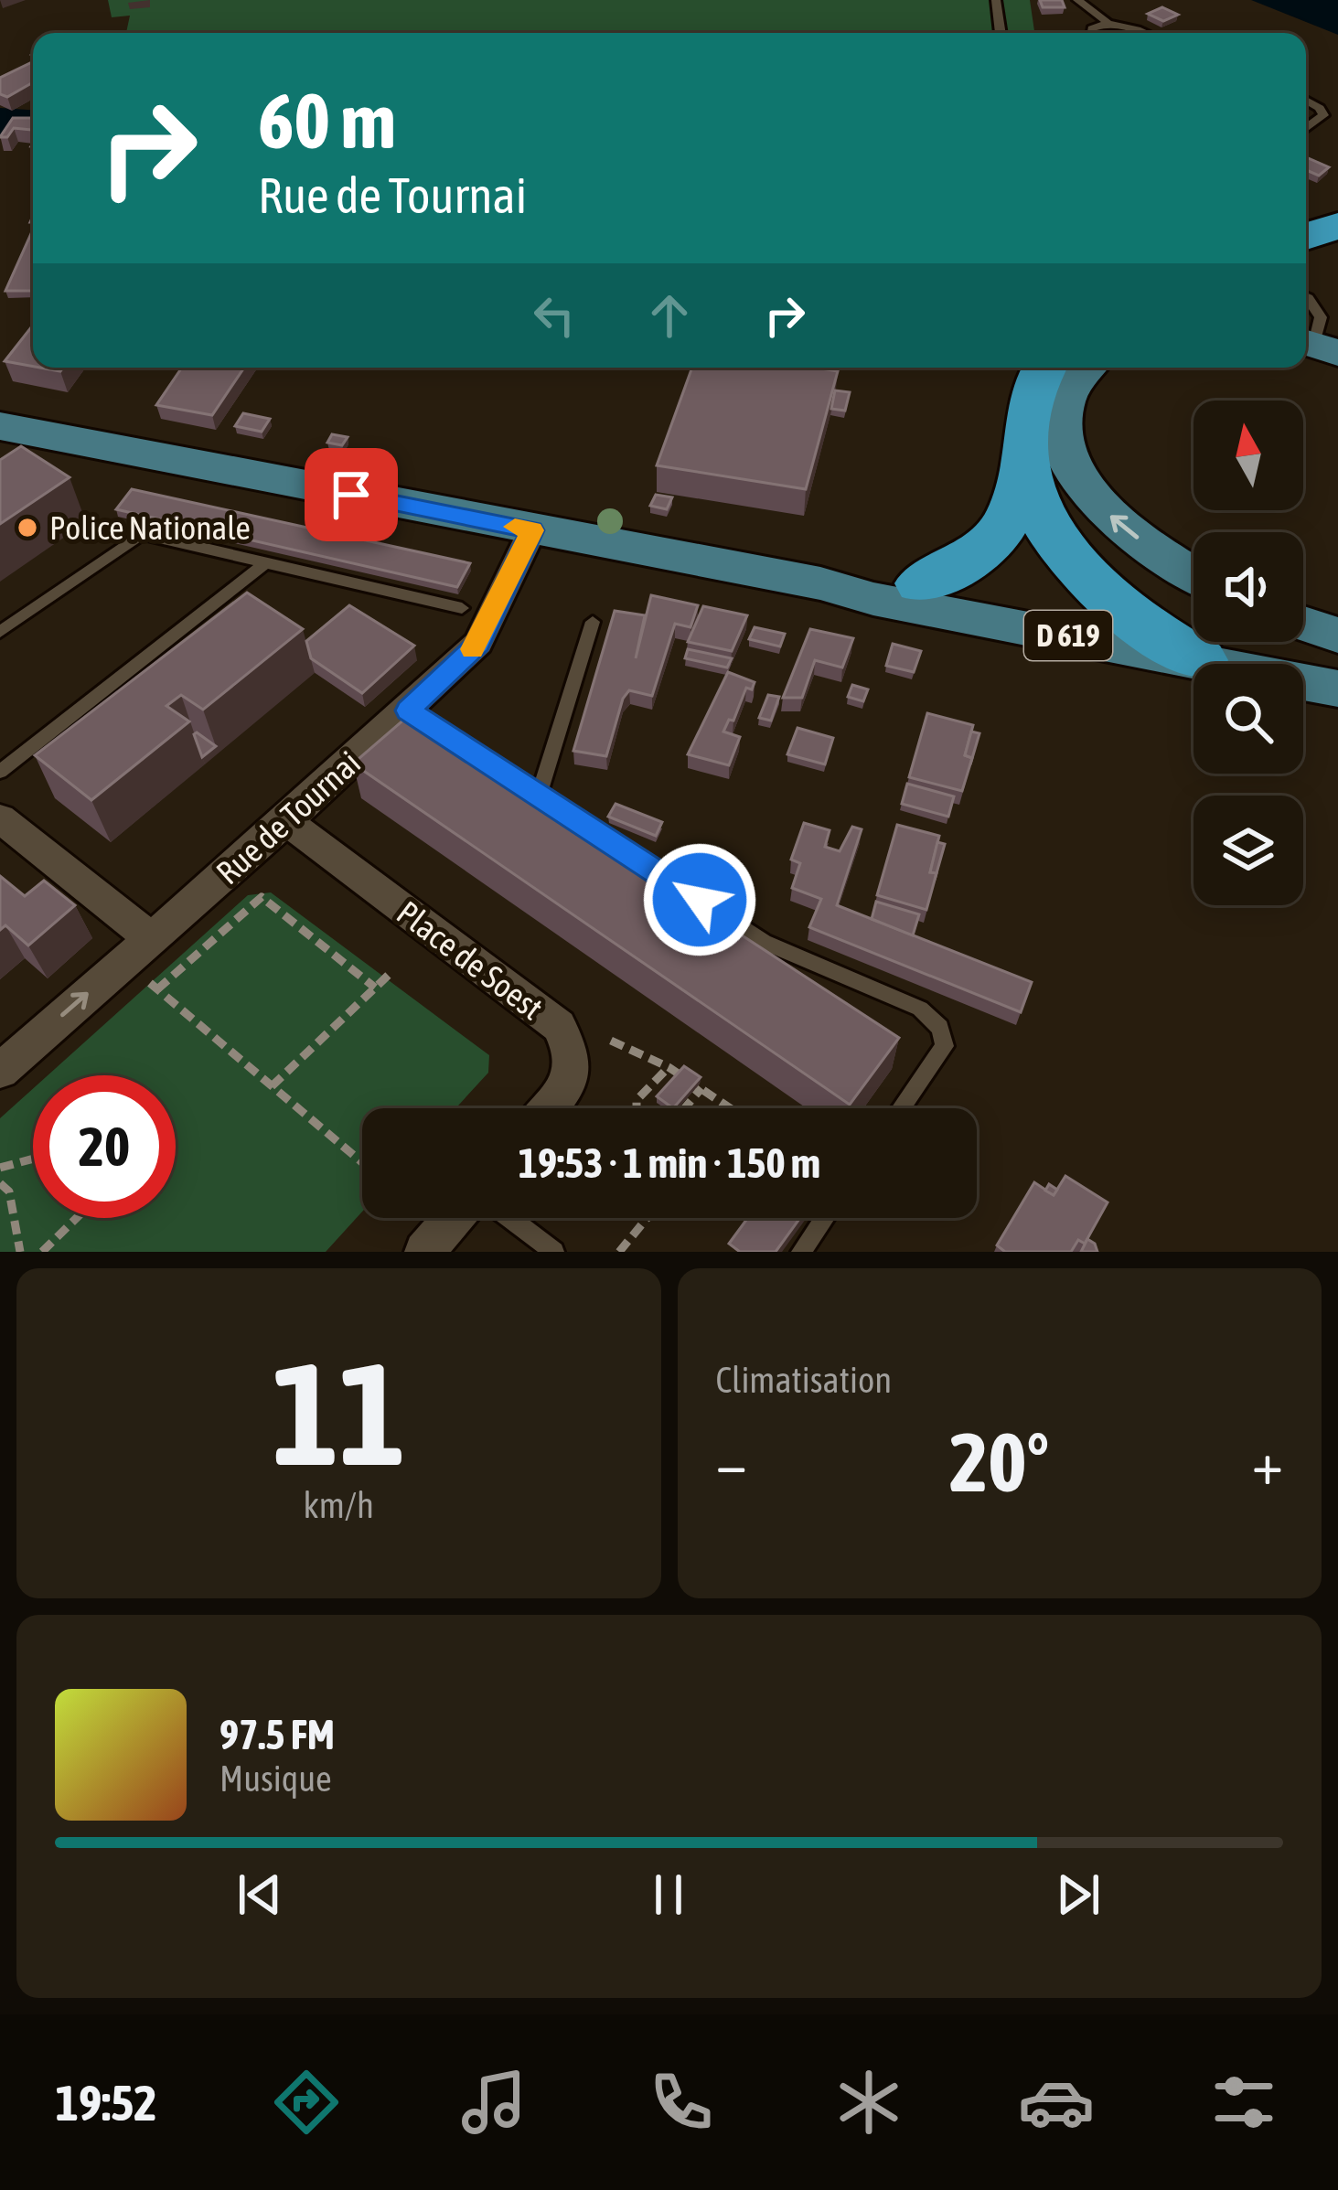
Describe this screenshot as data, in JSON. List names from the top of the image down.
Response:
{
  "streets": {
    "main road": ["D 619"],
    "street": ["Rue de Tournai", "Place de Soest"]
  },
  "crossings": [
    ["D 619", "Rue de Tournai"],
    ["Rue de Tournai", "Place de Soest"]
  ],
  "places": ["Police Nationale"],
  "north": "top",
  "page": {
    "turn": ["60 m", "Rue de Tournai"],
    "limit": "20",
    "trip": "19:53 · 1 min · 150 m",
    "tile": [
      ["11", "km/h"],
      "Climatisation"
    ],
    "heat": ["−", "20°", "+"],
    "song": ["97.5 FM", "Musique"],
    "tabs": "19:52"
  }
}
